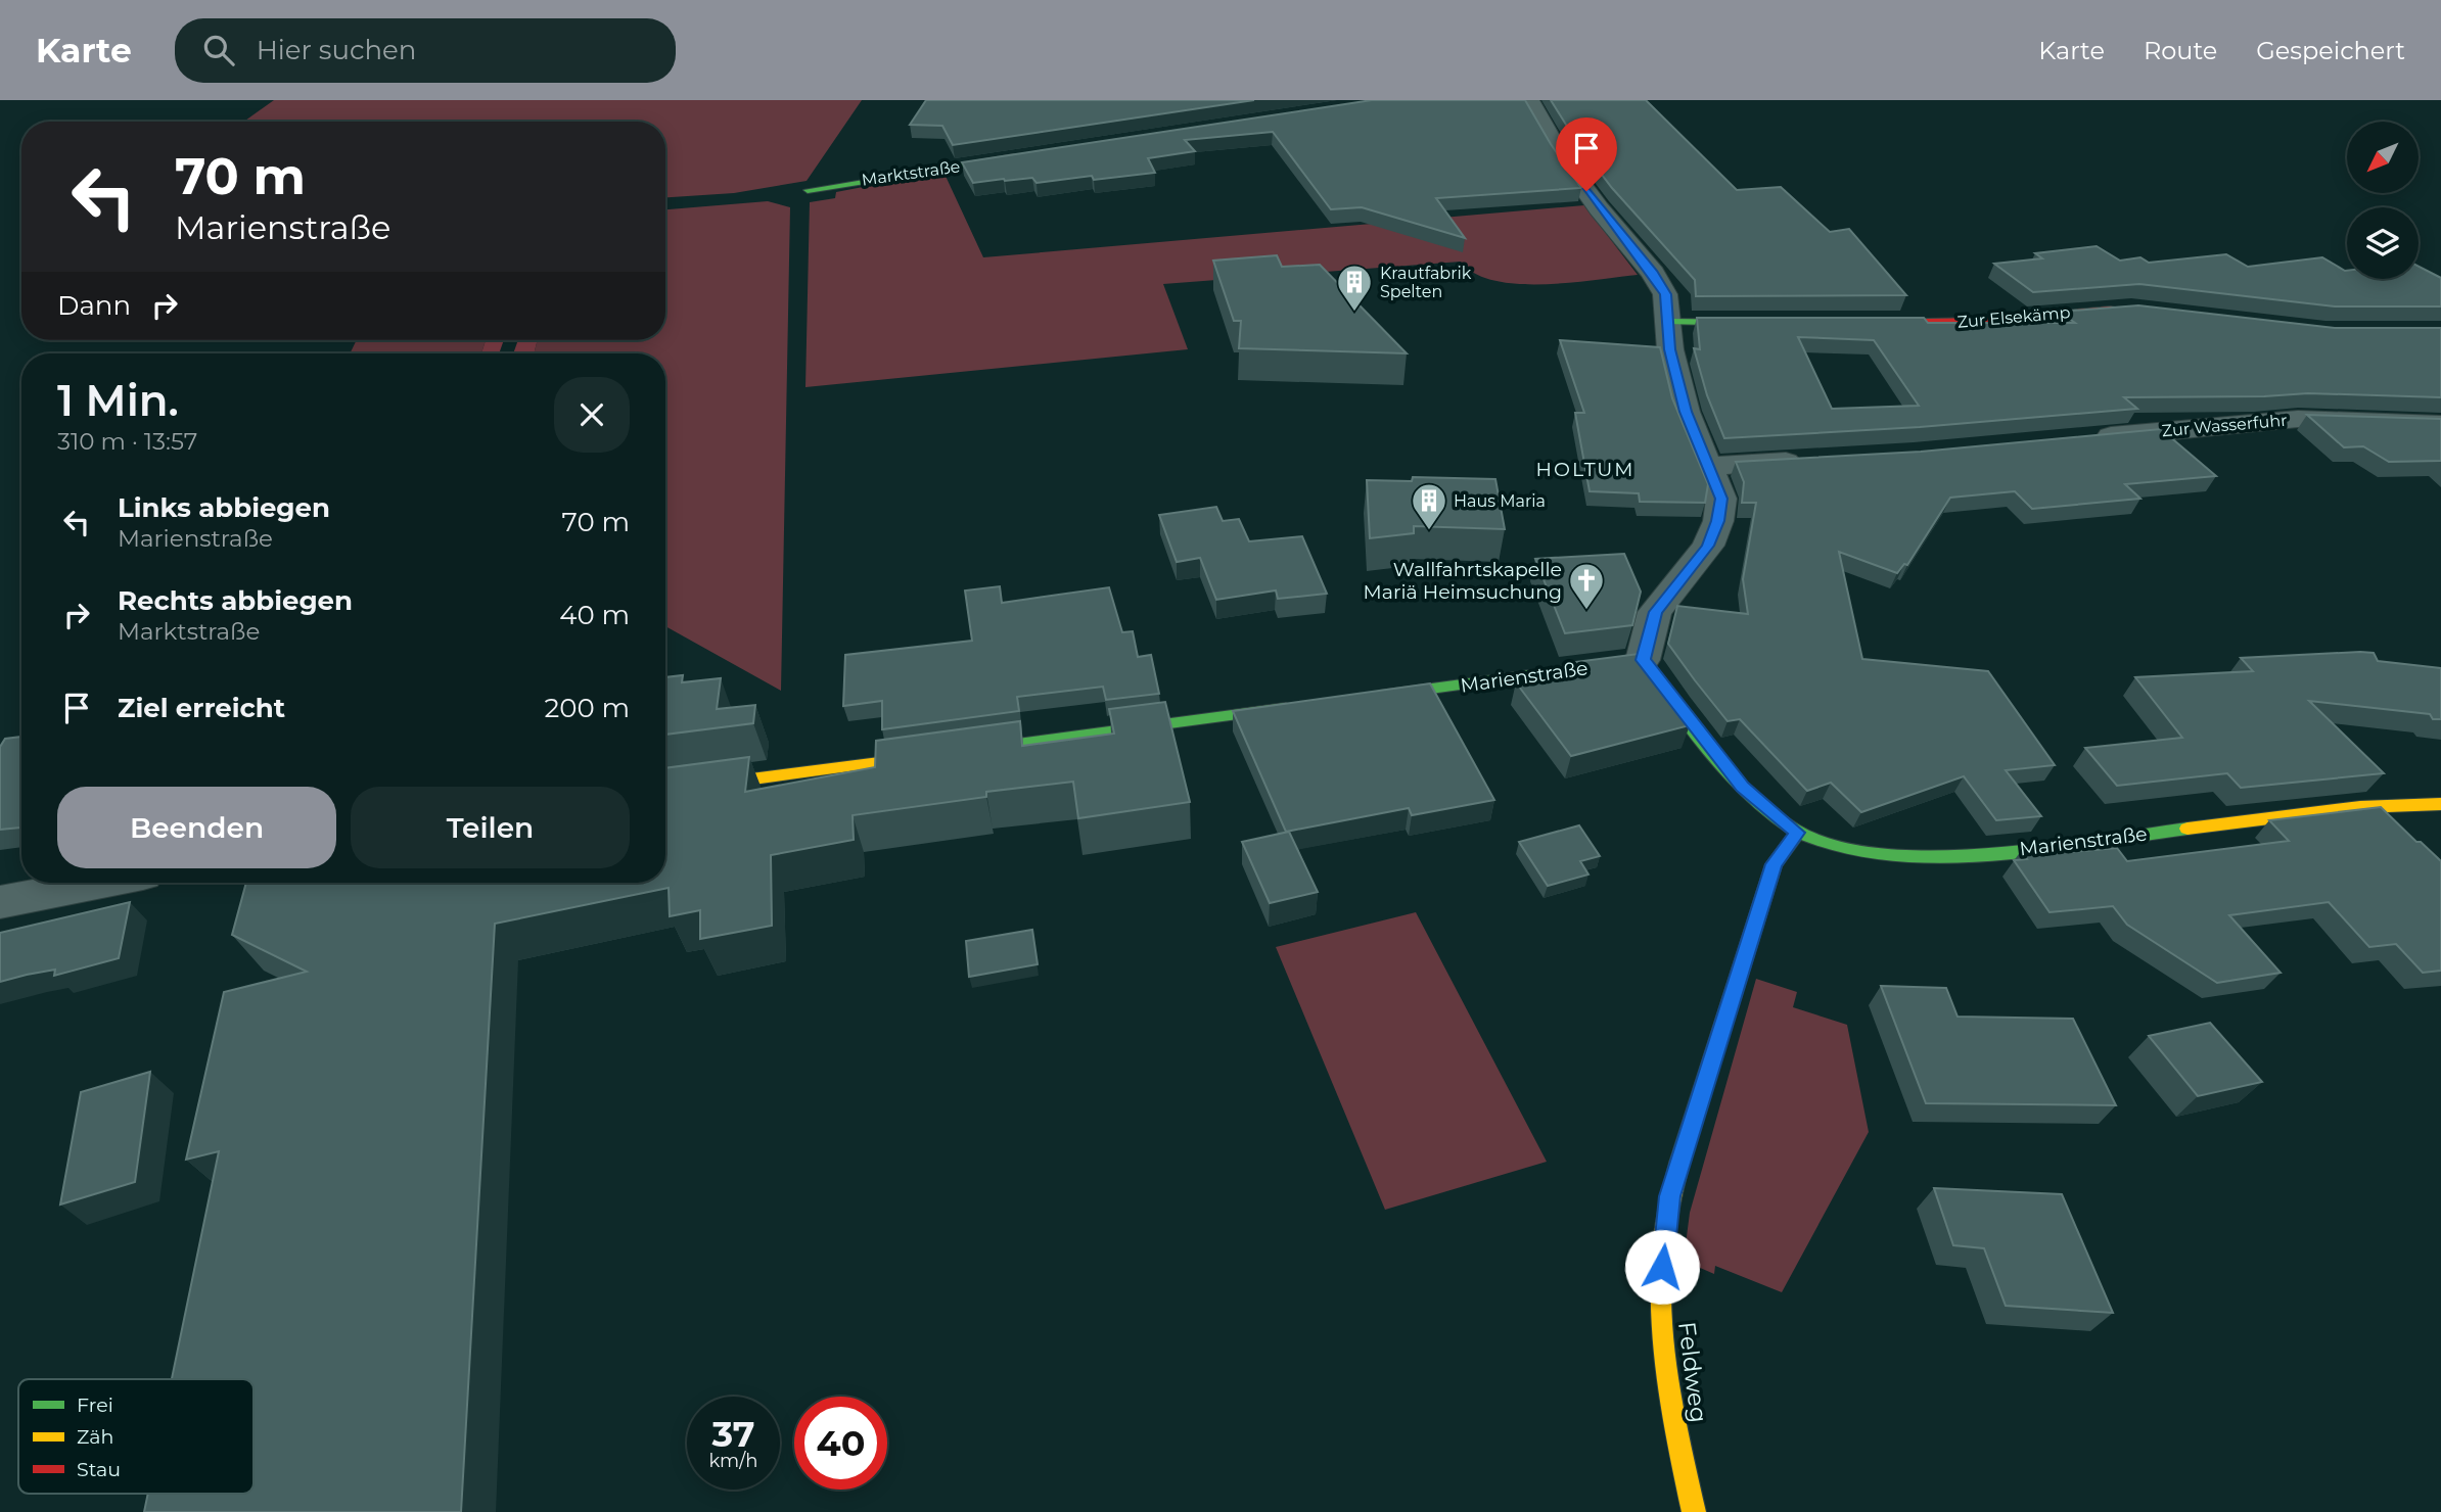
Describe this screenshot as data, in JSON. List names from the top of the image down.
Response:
{
  "streets": {
    "street": [
      "Marktstraße",
      "Zur Elsekämp",
      "Zur Wasserfuhr",
      "Marienstraße",
      "Feldweg"
    ]
  },
  "crossings": [
    ["Marienstraße", "Feldweg"]
  ],
  "districts": ["HOLTUM"],
  "places": {
    "building": ["Krautfabrik Spelten", "Haus Maria"],
    "church": ["Wallfahrtskapelle Mariä Heimsuchung"]
  },
  "legend": ["Frei", "Zäh", "Stau"],
  "north": "bottom left",
  "page": {
    "header": "Karte",
    "search": "Hier suchen",
    "nav": ["Karte", "Route", "Gespeichert"],
    "turn": ["70 m", "Marienstraße"],
    "then": "Dann",
    "heading": ["1 Min.", "310 m · 13:57"],
    "list": [
      {
        "name": "Links abbiegen",
        "note": "Marienstraße",
        "value": "70 m"
      },
      {
        "name": "Rechts abbiegen",
        "note": "Marktstraße",
        "value": "40 m"
      },
      {
        "name": "Ziel erreicht",
        "value": "200 m"
      }
    ],
    "buttons": ["Beenden", "Teilen"],
    "speed": "37 km/h",
    "limit": "40"
  }
}
